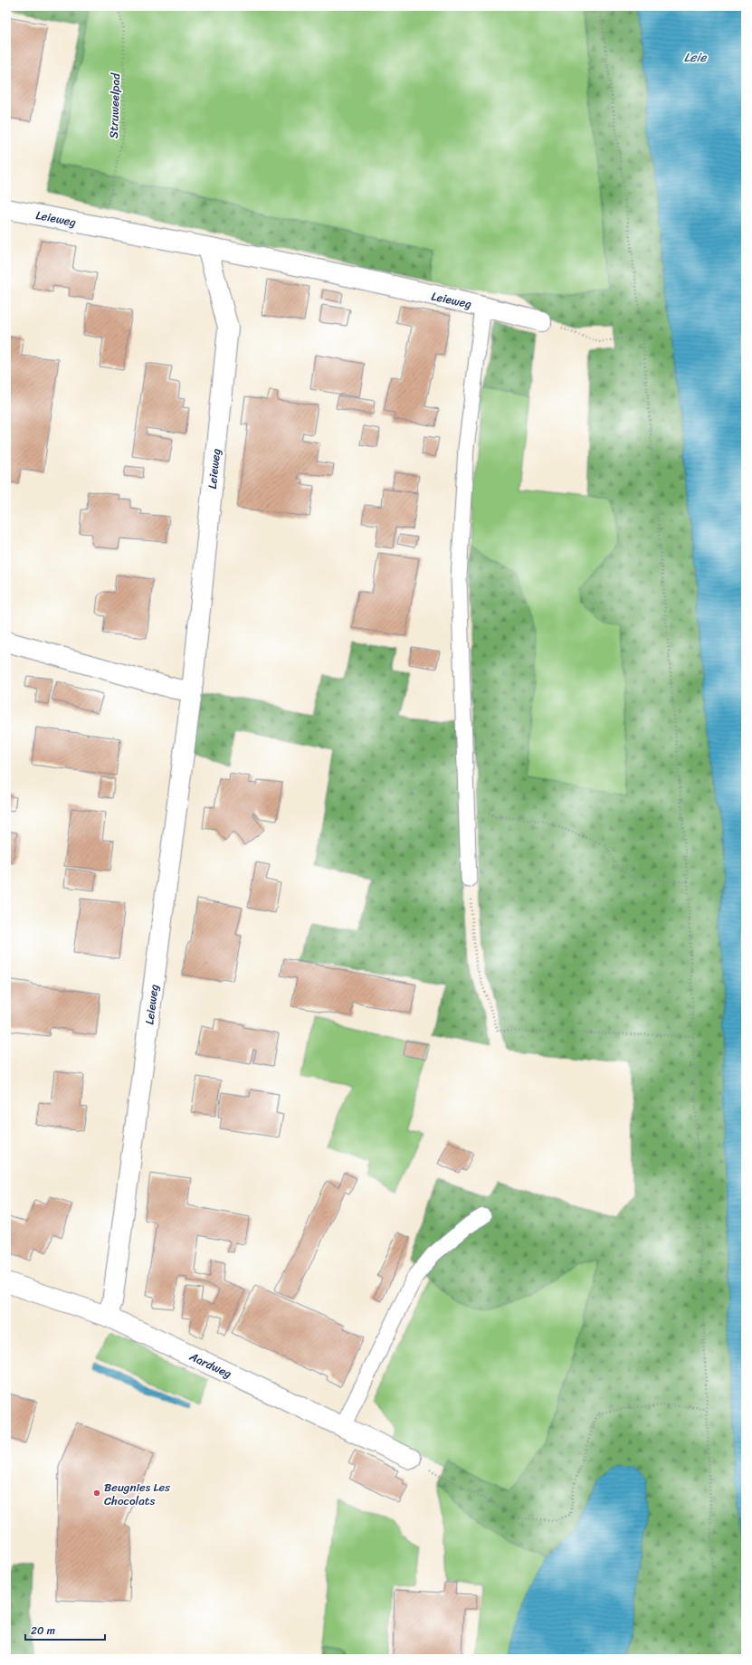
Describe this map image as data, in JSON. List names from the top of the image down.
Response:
{
  "streets": {
    "street": ["Leieweg", "Aardweg"],
    "path": ["Struweelpad"]
  },
  "crossings": [
    ["Struweelpad", "Leieweg"],
    ["Leieweg", "Aardweg"]
  ],
  "water": ["Leie"],
  "places": ["Beugnies Les Chocolats"],
  "scale_bar": "20 m"
}
